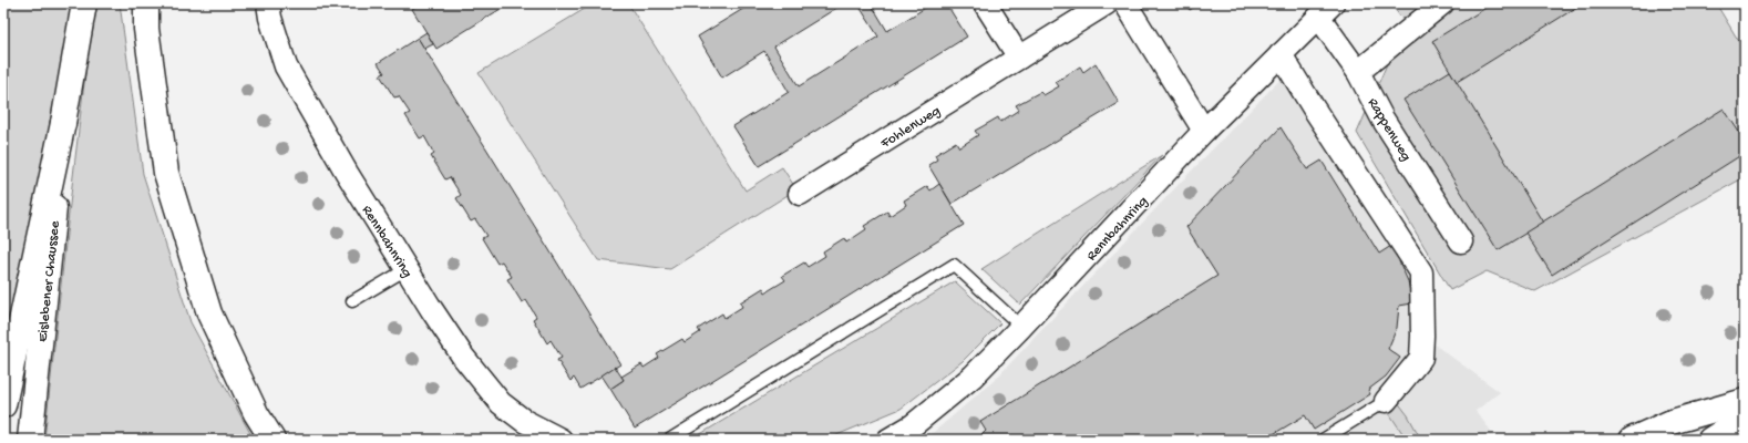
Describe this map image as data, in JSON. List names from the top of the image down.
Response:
{
  "streets": {
    "main road": ["Eislebener Chaussee"],
    "street": ["Fohlenweg", "Rappenweg", "Rennbahnring"]
  },
  "crossings": [
    ["Rappenweg", "Rennbahnring"]
  ]
}
